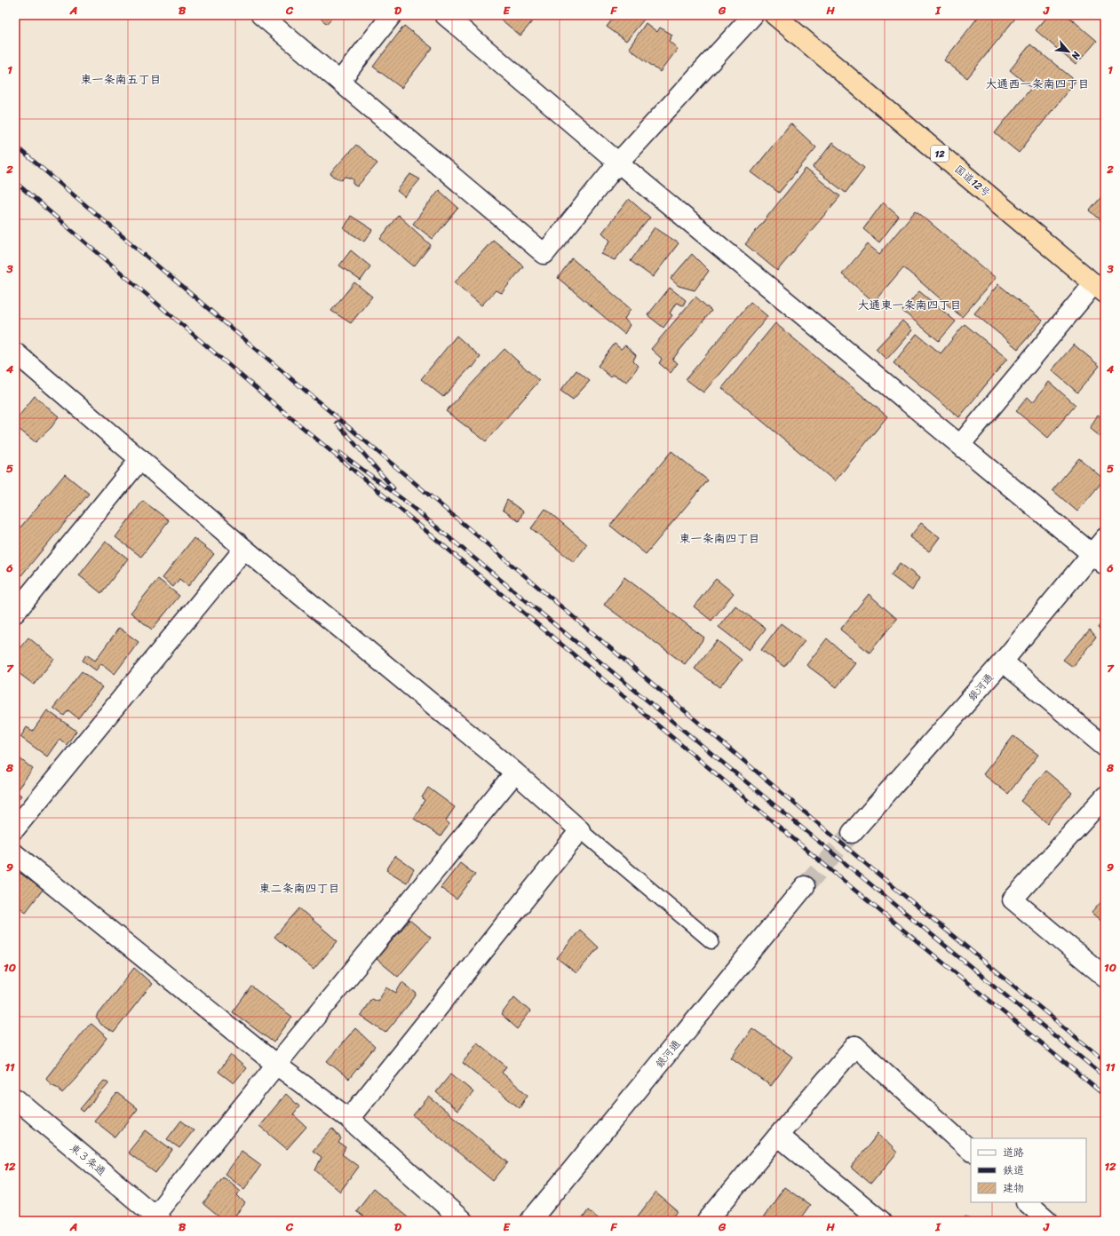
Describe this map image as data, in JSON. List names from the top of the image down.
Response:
{
  "streets": {
    "highway": ["12", "国道12号"],
    "street": ["銀河通", "東３条通"]
  },
  "districts": [
    "東一条南五丁目",
    "大通西一条南四丁目",
    "大通東一条南四丁目",
    "東一条南四丁目",
    "東二条南四丁目"
  ],
  "legend": ["道路", "鉄道", "建物"],
  "north": "bottom right",
  "grid": {
    "columns": [
      "A",
      "B",
      "C",
      "D",
      "E",
      "F",
      "G",
      "H",
      "I",
      "J"
    ],
    "rows": [
      "1",
      "2",
      "3",
      "4",
      "5",
      "6",
      "7",
      "8",
      "9",
      "10",
      "11",
      "12"
    ]
  }
}
